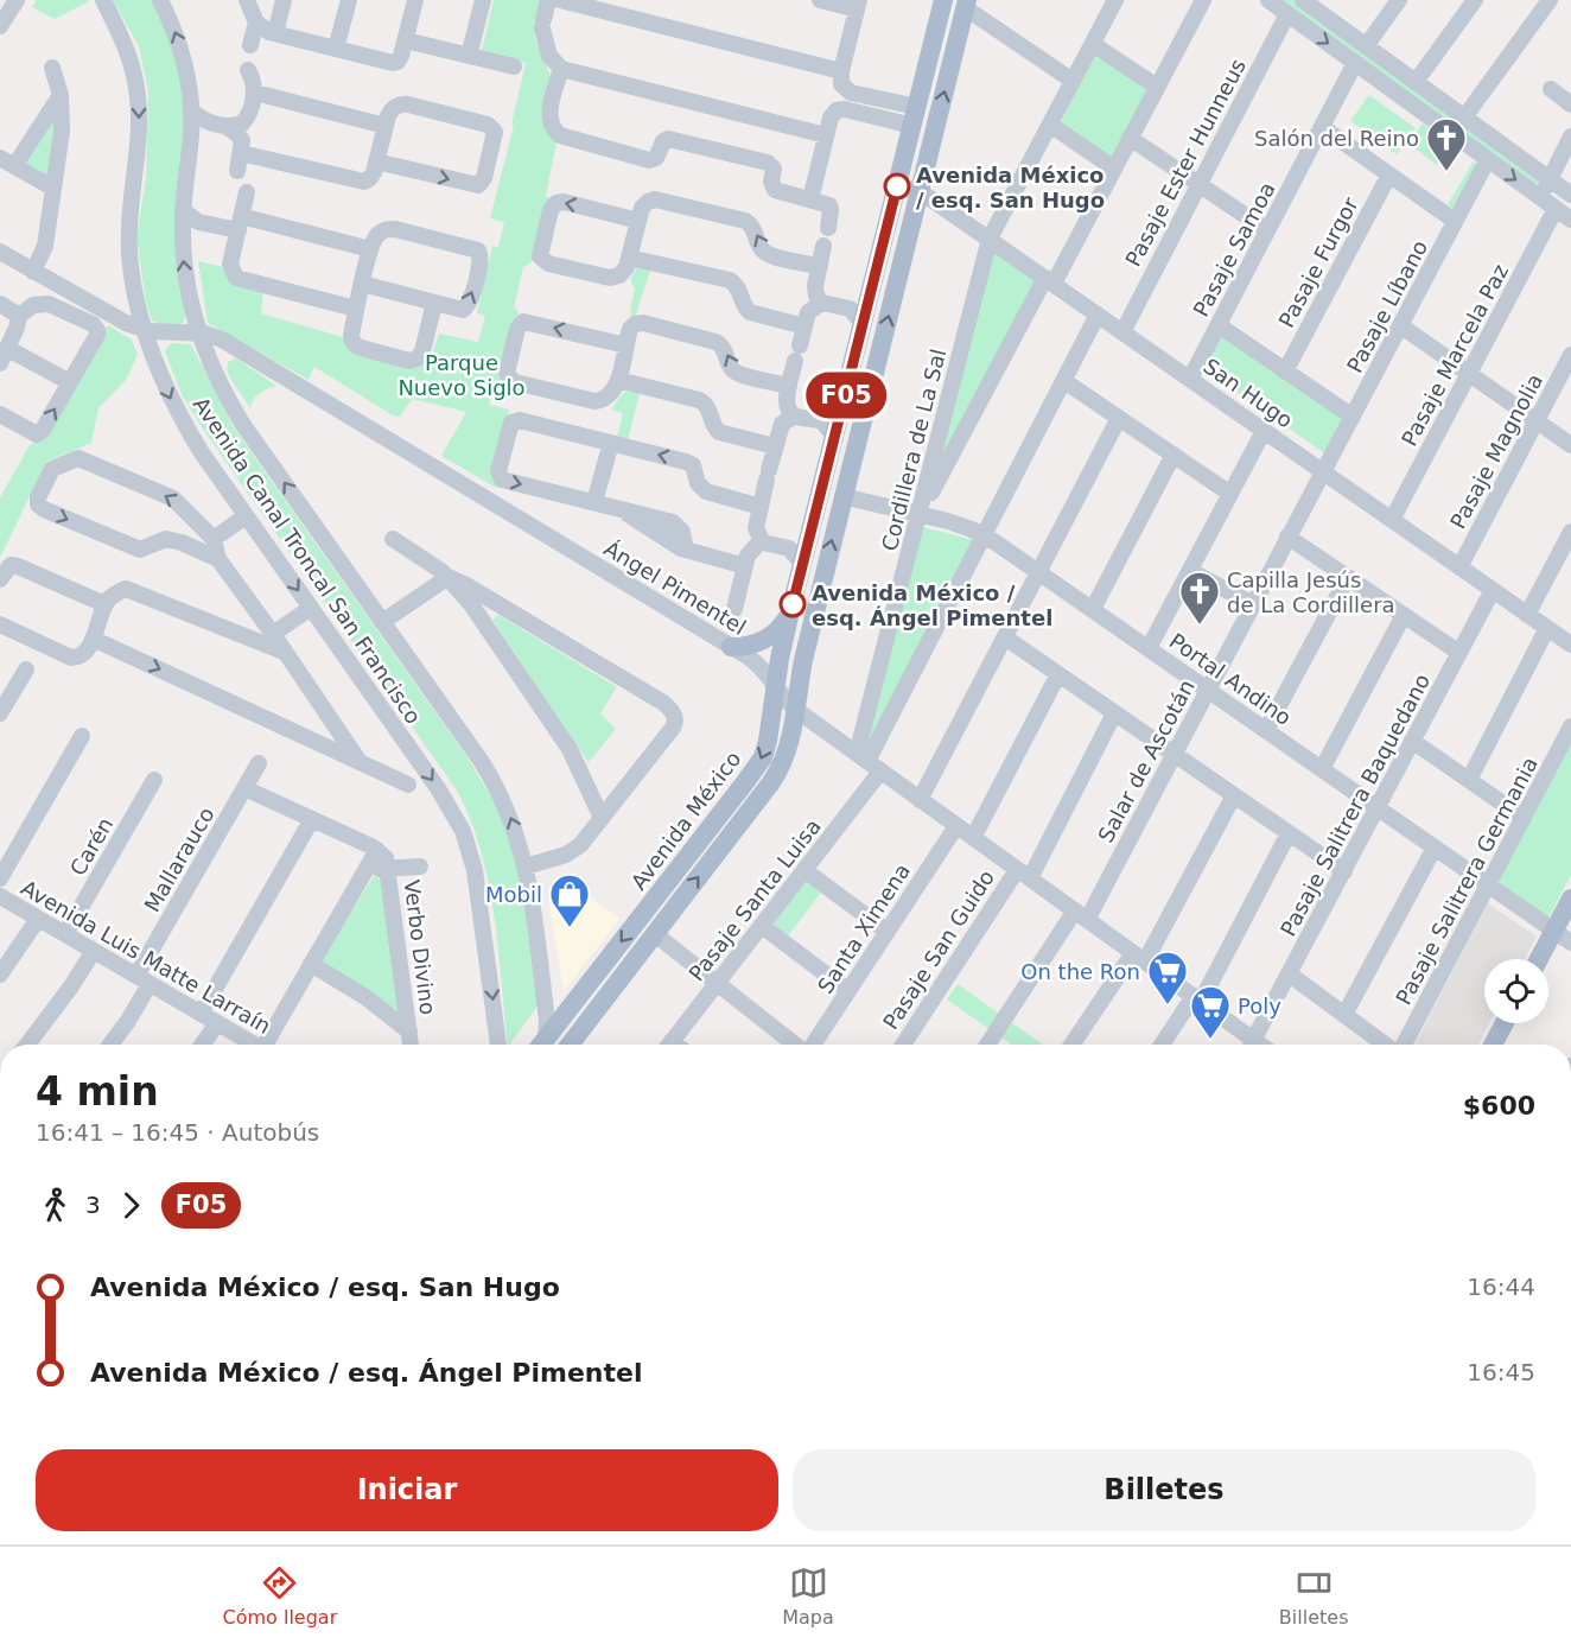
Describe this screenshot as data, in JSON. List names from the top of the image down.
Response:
{
  "streets": {
    "main road": ["Avenida México"],
    "street": [
      "Pasaje Ester Hunneus",
      "Pasaje Samoa",
      "Pasaje Furgor",
      "Pasaje Líbano",
      "Pasaje Marcela Paz",
      "San Hugo",
      "Cordillera de La Sal",
      "Pasaje Magnolia",
      "Avenida Canal Troncal San Francisco",
      "Ángel Pimentel",
      "Portal Andino",
      "Salar de Ascotán",
      "Pasaje Salitrera Baquedano",
      "Carén",
      "Mallarauco",
      "Pasaje Salitrera Germania",
      "Pasaje Santa Luisa",
      "Santa Ximena",
      "Verbo Divino",
      "Pasaje San Guido",
      "Avenida Luis Matte Larraín"
    ]
  },
  "crossings": [
    ["Pasaje Ester Hunneus", "San Hugo"],
    ["Pasaje Samoa", "San Hugo"],
    ["Pasaje Líbano", "San Hugo"],
    ["Pasaje Líbano", "Salar de Ascotán"],
    ["Pasaje Marcela Paz", "San Hugo"],
    ["San Hugo", "Cordillera de La Sal"],
    ["San Hugo", "Pasaje Magnolia"],
    ["San Hugo", "Salar de Ascotán"],
    ["San Hugo", "Pasaje Salitrera Baquedano"],
    ["San Hugo", "Avenida México"],
    ["Cordillera de La Sal", "Ángel Pimentel"],
    ["Cordillera de La Sal", "Portal Andino"],
    ["Cordillera de La Sal", "Pasaje Santa Luisa"],
    ["Avenida Canal Troncal San Francisco", "Ángel Pimentel"],
    ["Ángel Pimentel", "Salar de Ascotán"],
    ["Ángel Pimentel", "Avenida México"],
    ["Ángel Pimentel", "Pasaje Santa Luisa"],
    ["Ángel Pimentel", "Santa Ximena"],
    ["Ángel Pimentel", "Pasaje San Guido"],
    ["Portal Andino", "Salar de Ascotán"],
    ["Portal Andino", "Pasaje Salitrera Baquedano"],
    ["Portal Andino", "Avenida México"],
    ["Portal Andino", "Pasaje Salitrera Germania"],
    ["Carén", "Avenida Luis Matte Larraín"],
    ["Mallarauco", "Avenida Luis Matte Larraín"]
  ],
  "parks": ["Parque Nuevo Siglo"],
  "places": {
    "church": ["Salón del Reino", "Capilla Jesús de La Cordillera"],
    "other": ["Avenida México / esq. San Hugo", "Avenida México / esq. Ángel Pimentel"],
    "shop": ["Mobil"],
    "supermarket": ["On the Ron", "Poly"]
  },
  "lines": ["bus line F05"],
  "page": {
    "on_map": "F05",
    "heading": ["4 min", "16:41 – 16:45 · Autobús", "$600"],
    "legs": ["3", "F05"],
    "list": [
      {
        "name": "Avenida México / esq. San Hugo",
        "value": "16:44"
      },
      {
        "name": "Avenida México / esq. Ángel Pimentel",
        "value": "16:45"
      }
    ],
    "buttons": ["Iniciar", "Billetes"],
    "tabs": ["Cómo llegar", "Mapa", "Billetes"]
  }
}
